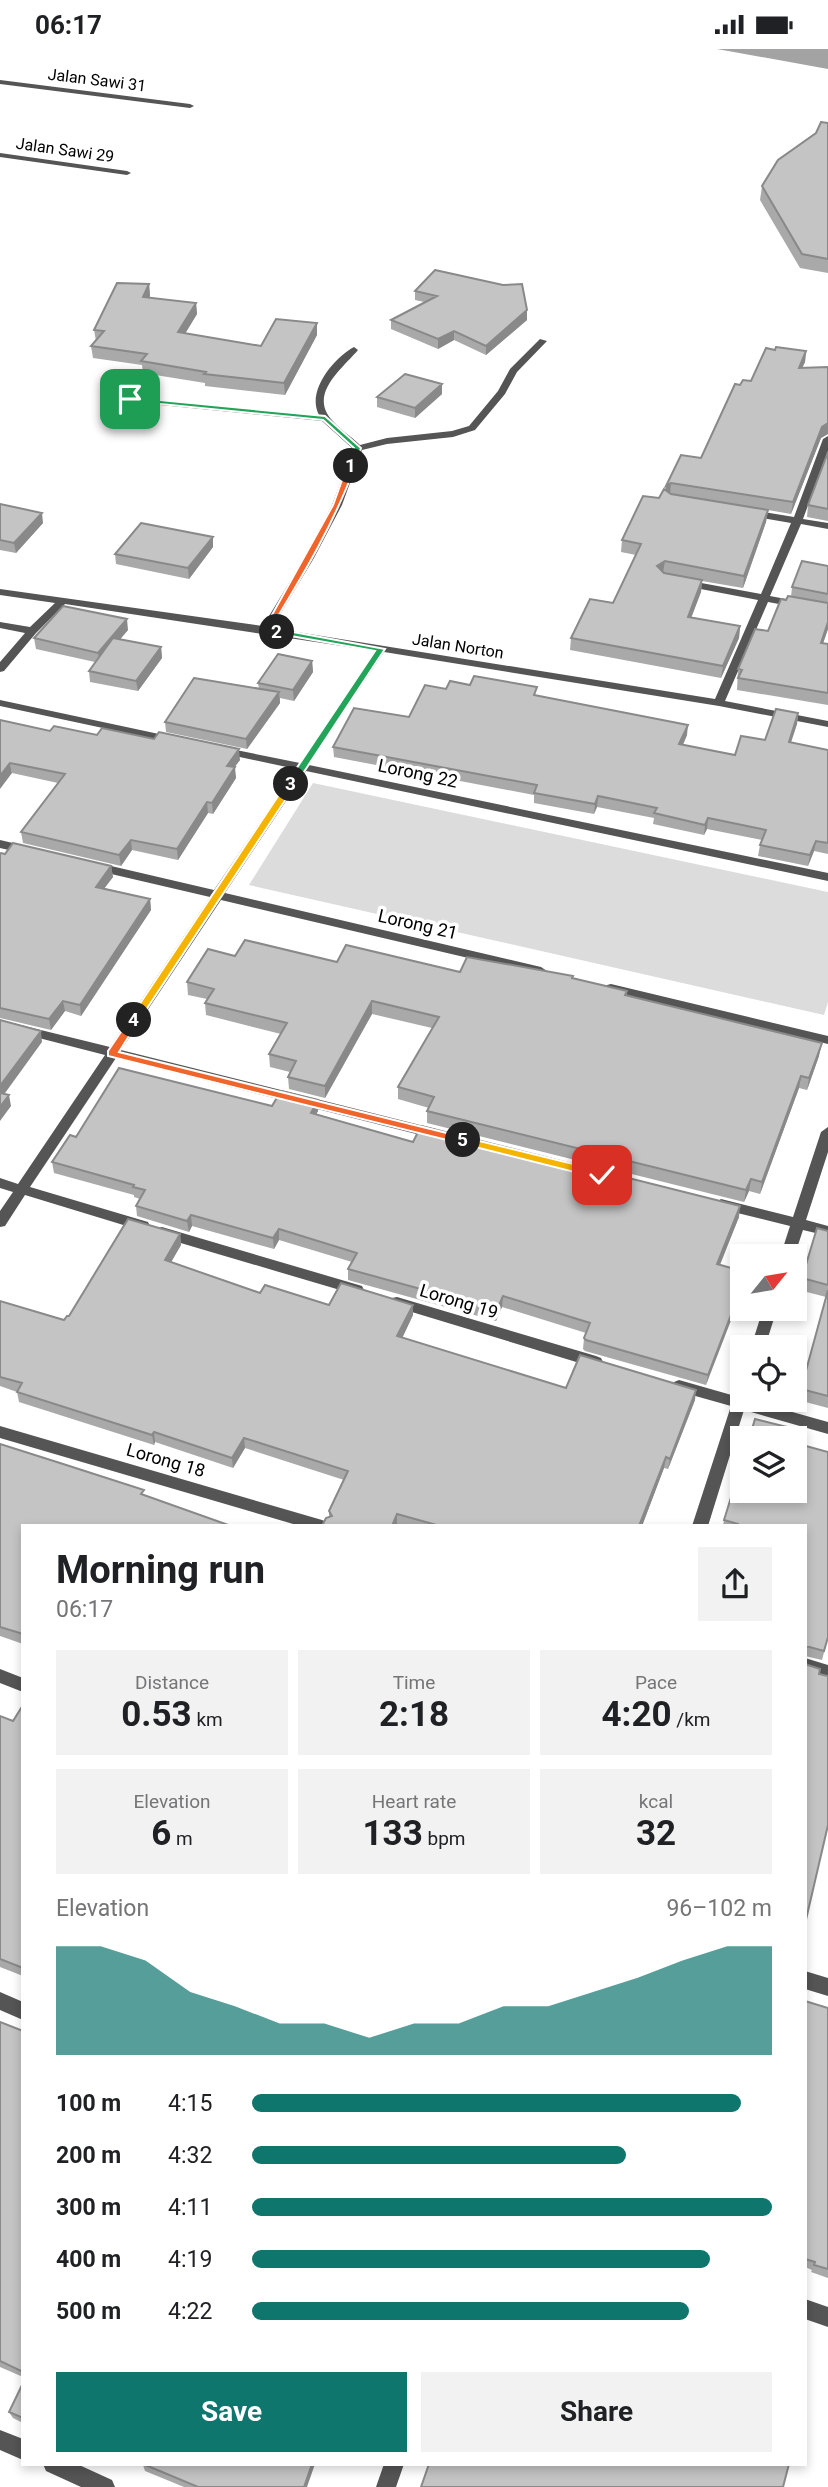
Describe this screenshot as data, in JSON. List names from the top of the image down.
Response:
{
  "streets": {
    "street": [
      "Jalan Sawi 31",
      "Jalan Sawi 29",
      "Jalan Norton",
      "Lorong 22",
      "Lorong 21",
      "Lorong 19",
      "Lorong 18"
    ]
  },
  "north": "top right",
  "page": {
    "status": "06:17",
    "pins": [
      "1",
      "2",
      "3",
      "4",
      "5"
    ],
    "heading": ["Morning run", "06:17"],
    "stats": [
      ["Distance", "0.53 km"],
      ["Time", "2:18"],
      ["Pace", "4:20 /km"],
      ["Elevation", "6 m"],
      ["Heart rate", "133 bpm"],
      ["kcal", "32"]
    ],
    "chart": ["Elevation", "96–102 m"],
    "list": [
      {
        "name": "100 m",
        "note": "4:15"
      },
      {
        "name": "200 m",
        "note": "4:32"
      },
      {
        "name": "300 m",
        "note": "4:11"
      },
      {
        "name": "400 m",
        "note": "4:19"
      },
      {
        "name": "500 m",
        "note": "4:22"
      }
    ],
    "buttons": ["Save", "Share"]
  }
}
